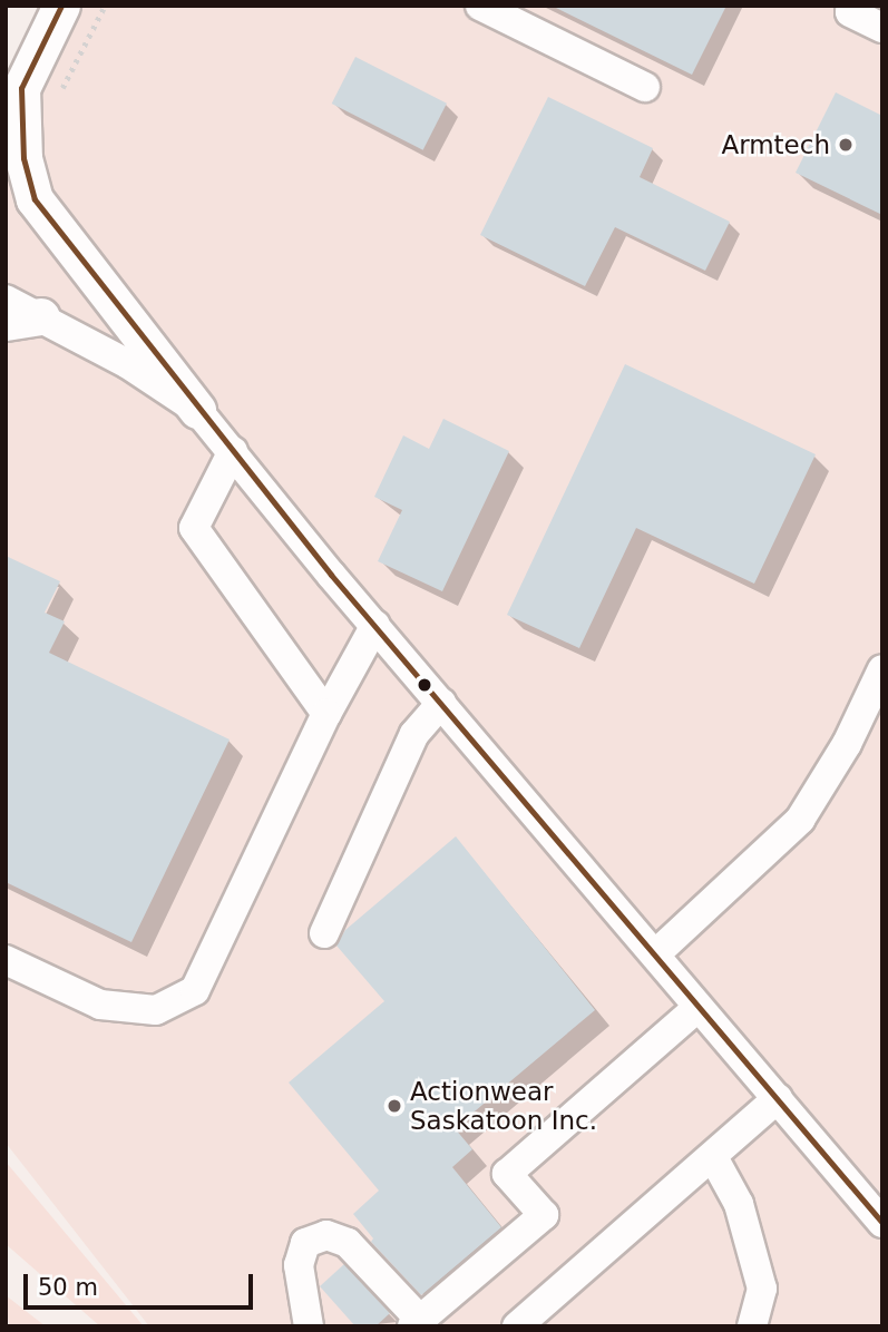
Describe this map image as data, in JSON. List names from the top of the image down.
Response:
{
  "places": ["Armtech", "Actionwear Saskatoon Inc."],
  "scale_bar": "50 m"
}
